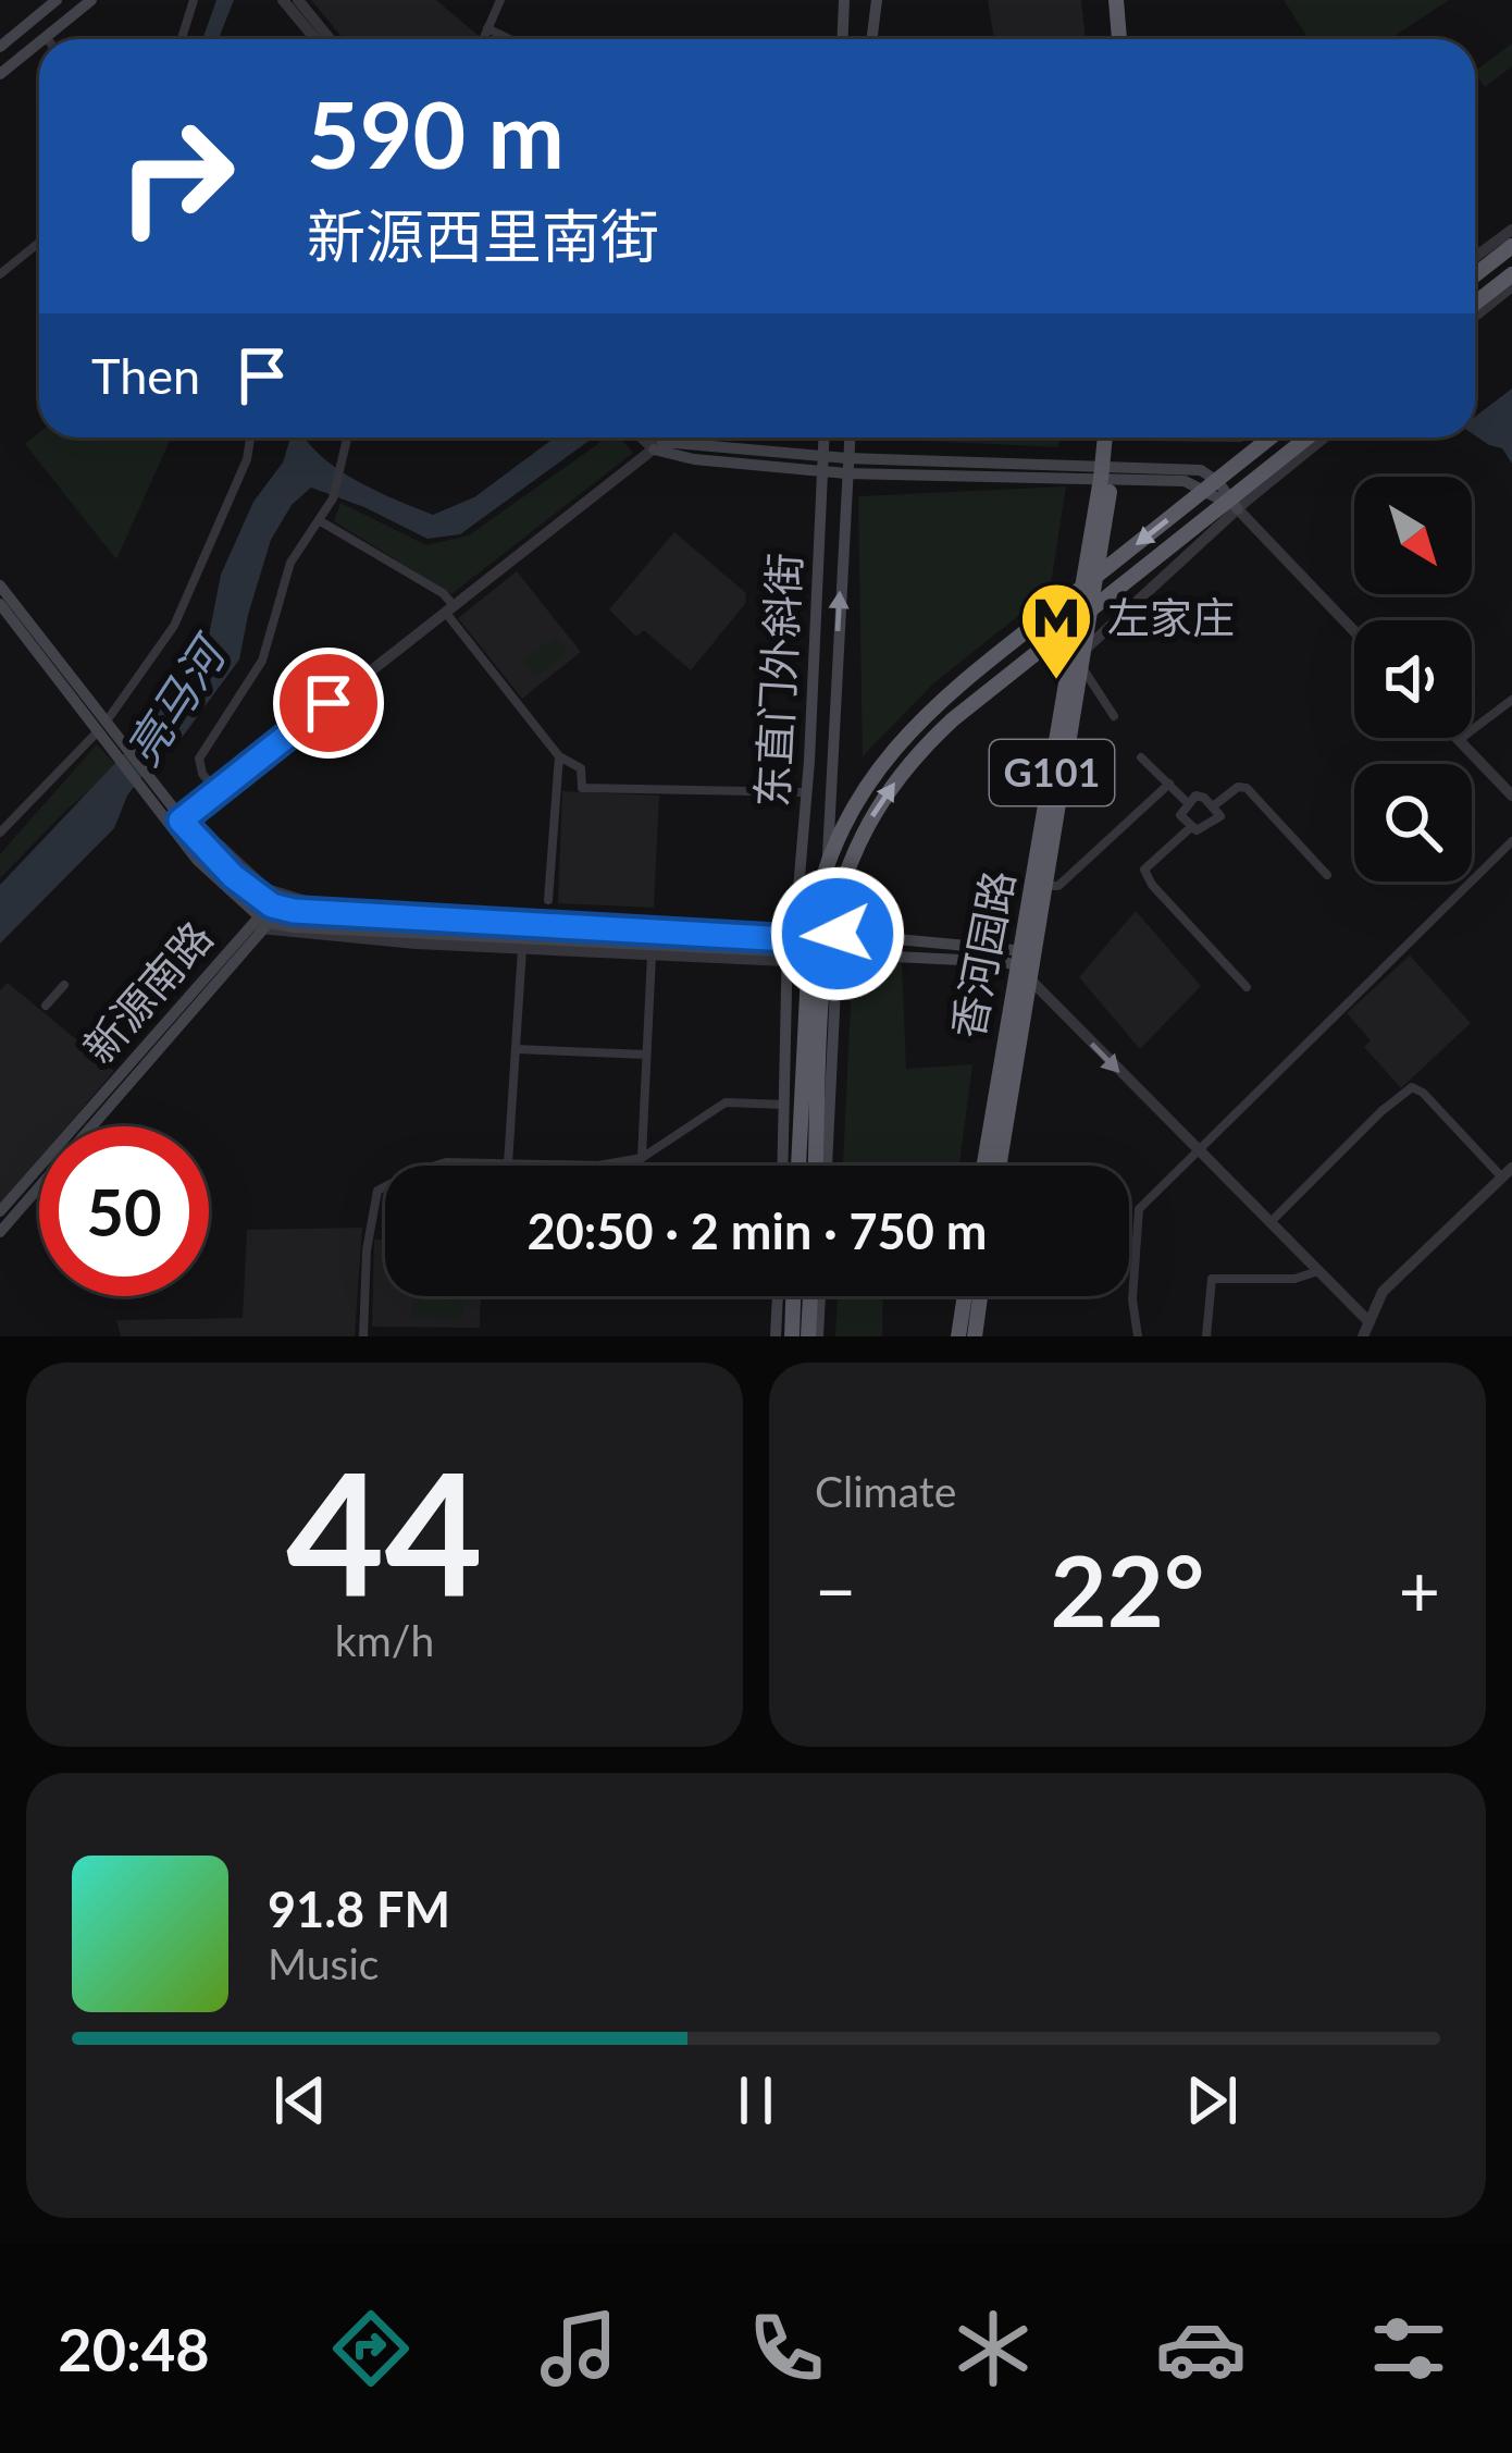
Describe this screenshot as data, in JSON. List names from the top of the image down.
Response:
{
  "streets": {
    "highway": ["G101", "香河园路"],
    "main road": ["东直门外斜街", "新源南路"]
  },
  "water": ["亮马河"],
  "places": {
    "metro station": ["左家庄"]
  },
  "north": "bottom right",
  "page": {
    "turn": ["590 m", "新源西里南街"],
    "then": "Then",
    "limit": "50",
    "trip": "20:50 · 2 min · 750 m",
    "tile": [
      ["44", "km/h"],
      "Climate"
    ],
    "heat": ["−", "22°", "+"],
    "song": ["91.8 FM", "Music"],
    "tabs": "20:48"
  }
}
